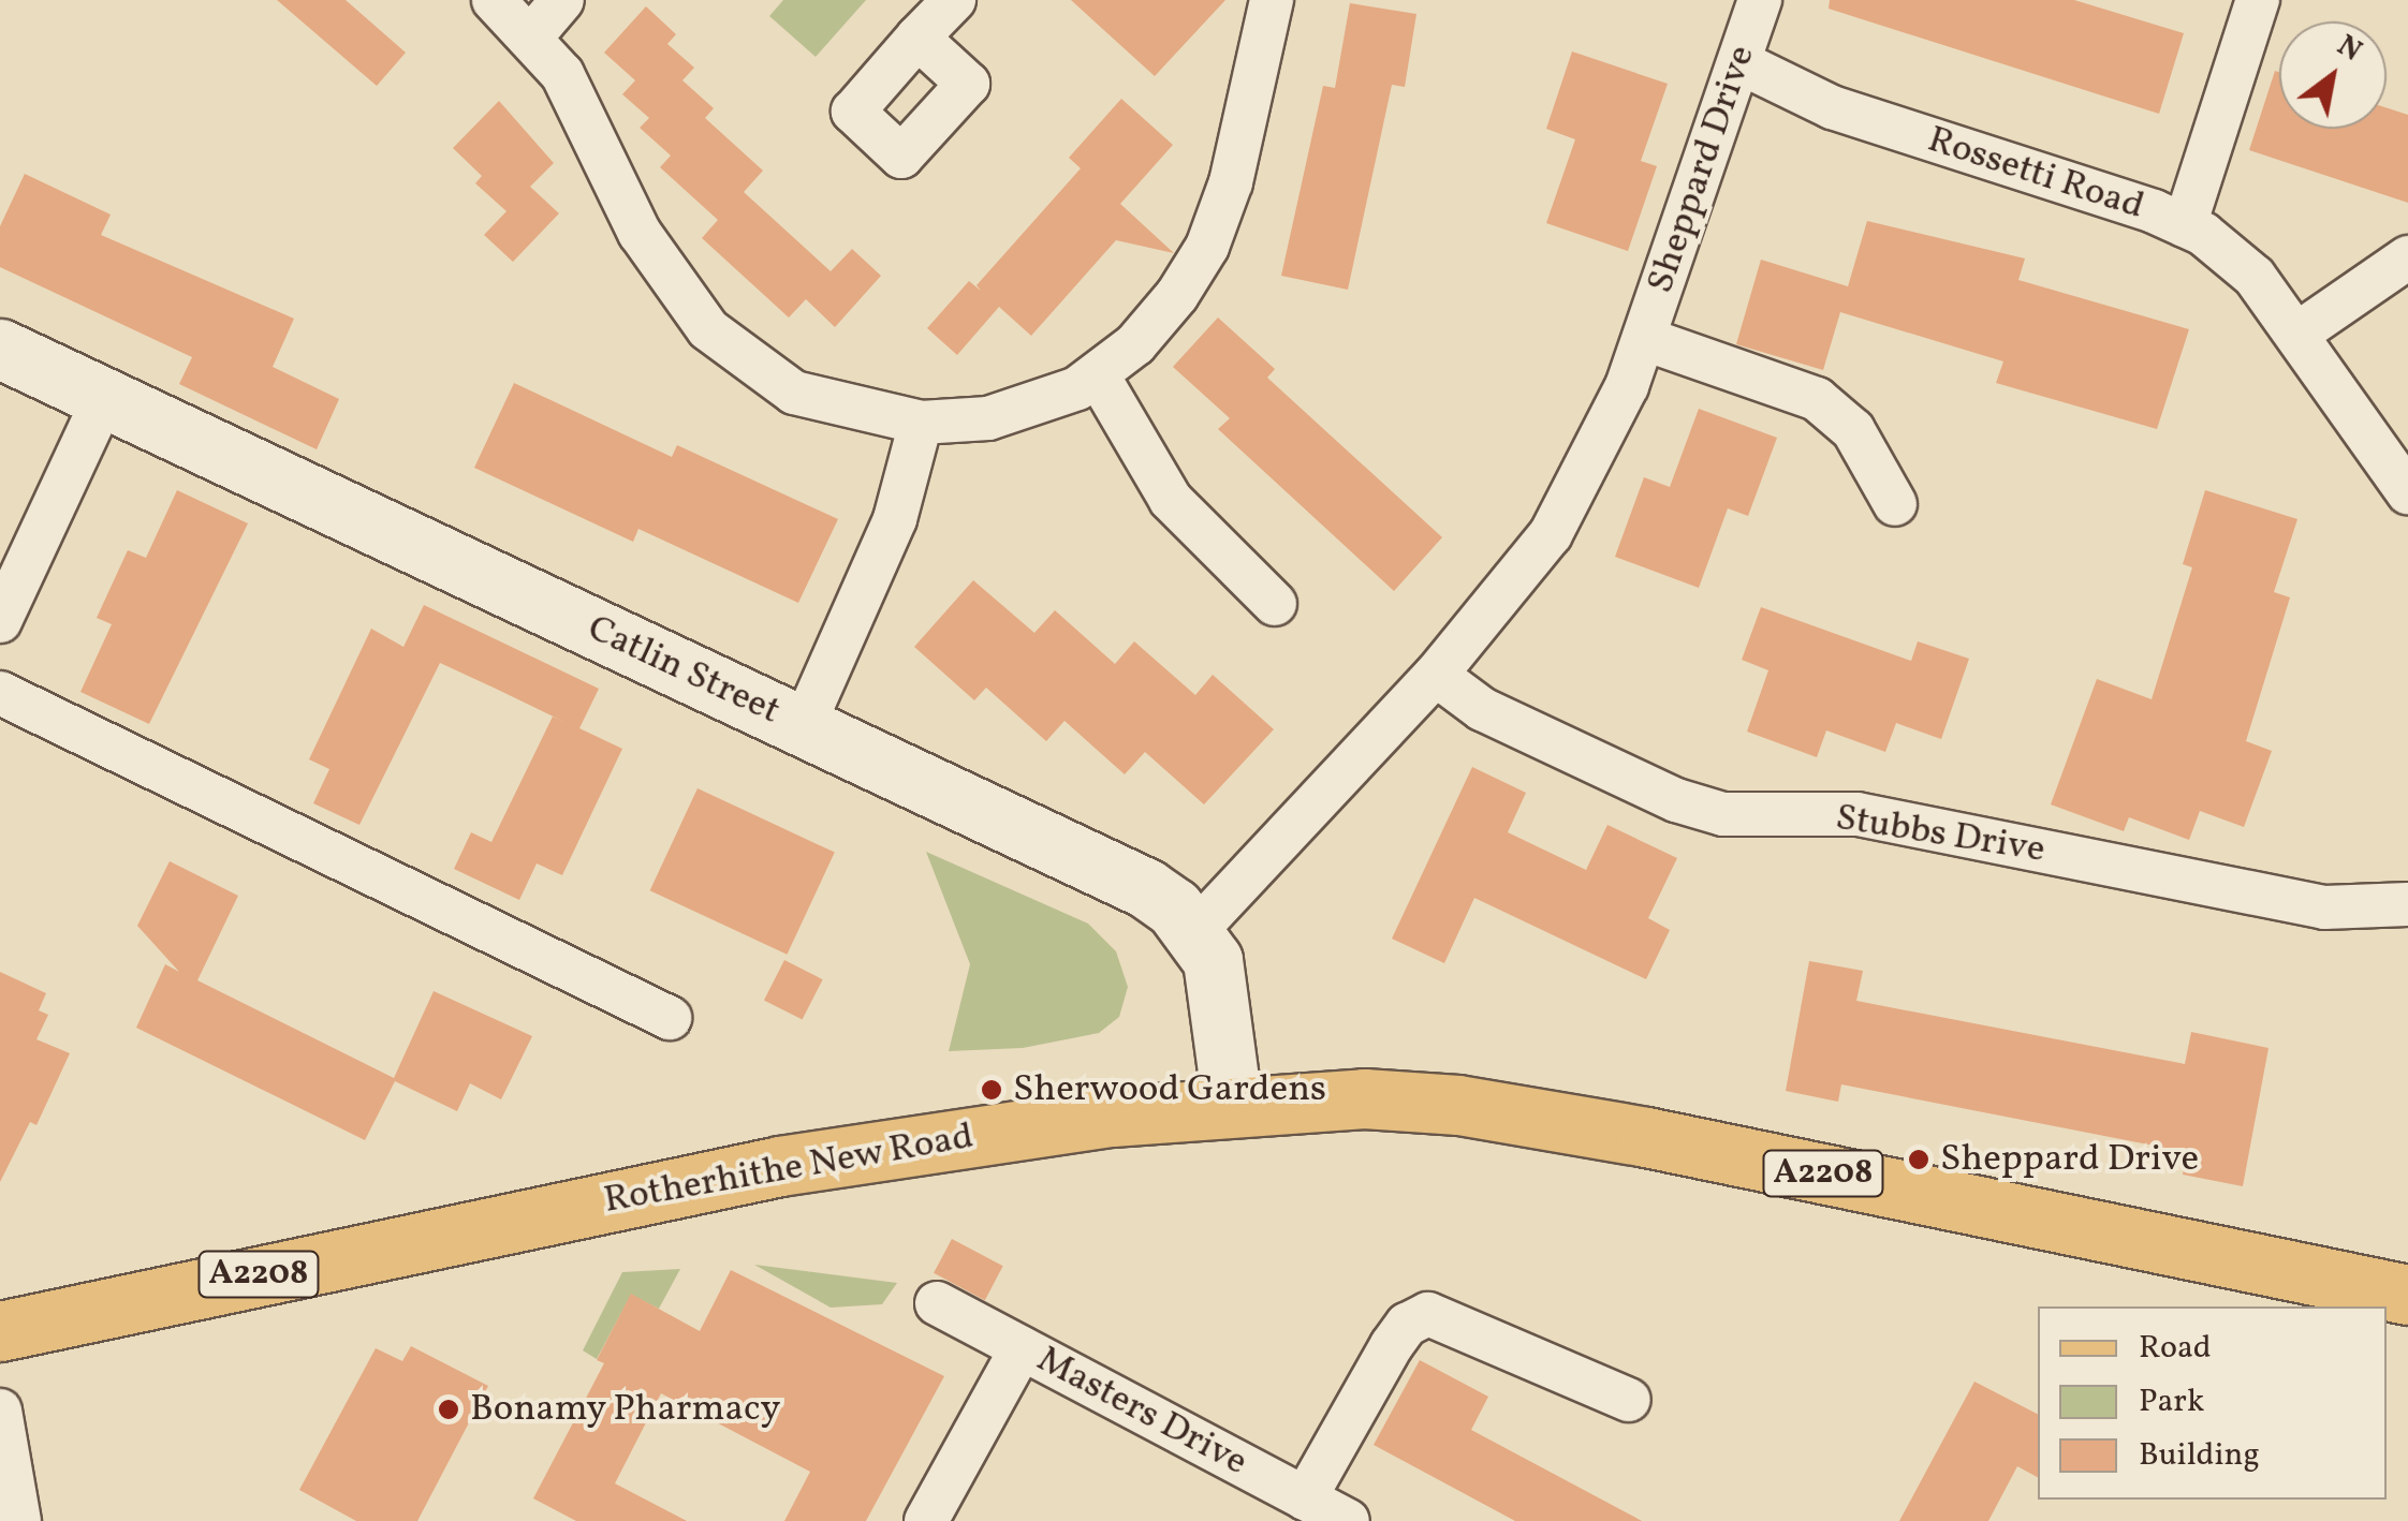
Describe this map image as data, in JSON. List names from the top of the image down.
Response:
{
  "streets": {
    "main road": ["Catlin Street", "Rotherhithe New Road", "A2208"],
    "street": [
      "Sheppard Drive",
      "Rossetti Road",
      "Stubbs Drive",
      "Masters Drive"
    ]
  },
  "crossings": [
    ["Sheppard Drive", "Rossetti Road"],
    ["Sheppard Drive", "Catlin Street"],
    ["Sheppard Drive", "Stubbs Drive"],
    ["Catlin Street", "Rotherhithe New Road"]
  ],
  "places": ["Sherwood Gardens", "Sheppard Drive", "Bonamy Pharmacy"],
  "legend": ["Road", "Park", "Building"],
  "north": "top right"
}
